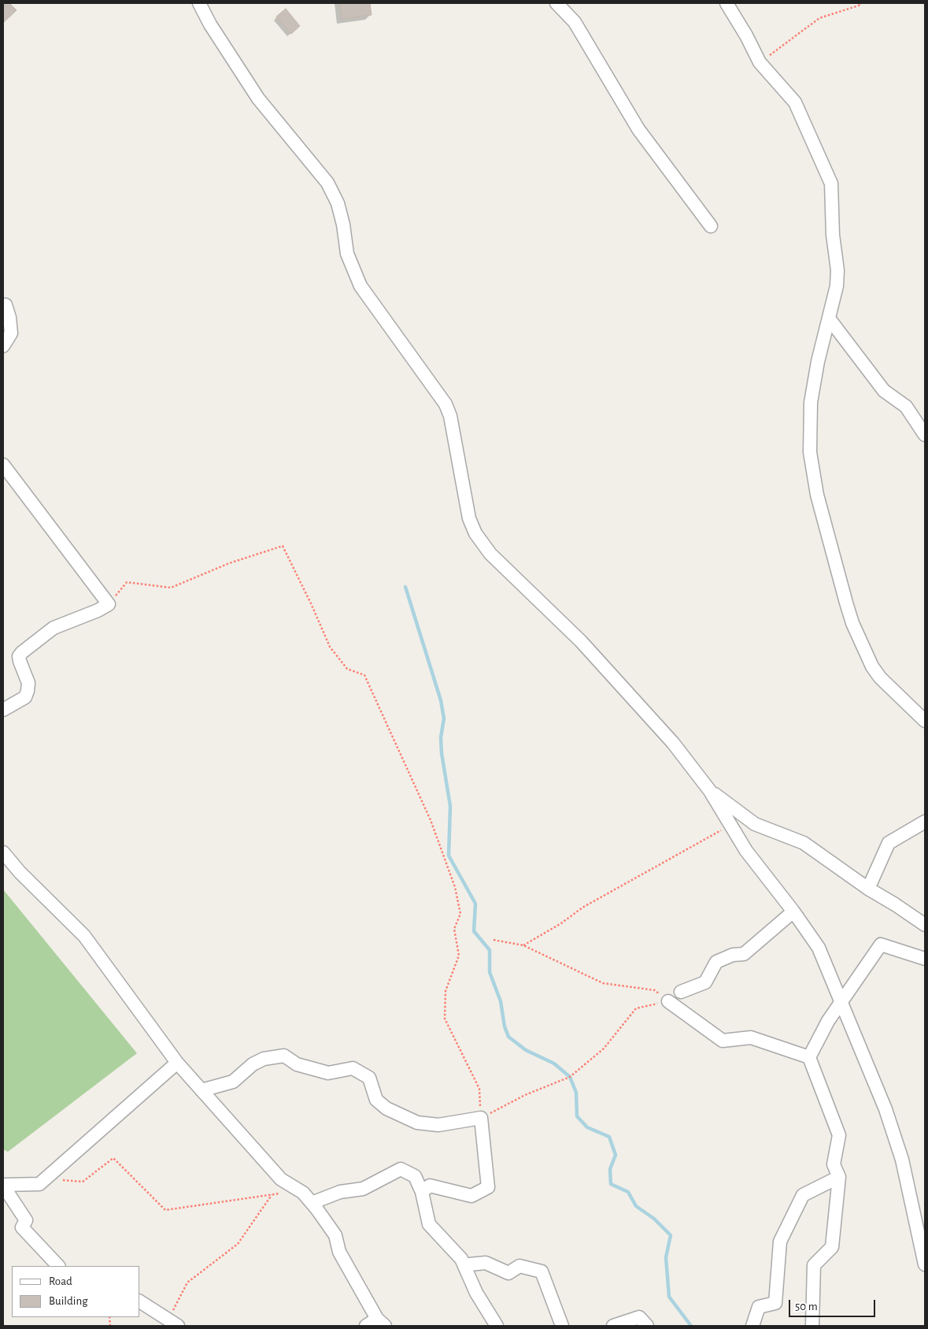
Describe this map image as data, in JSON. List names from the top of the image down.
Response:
{
  "legend": ["Road", "Building"],
  "scale_bar": "50 m"
}
